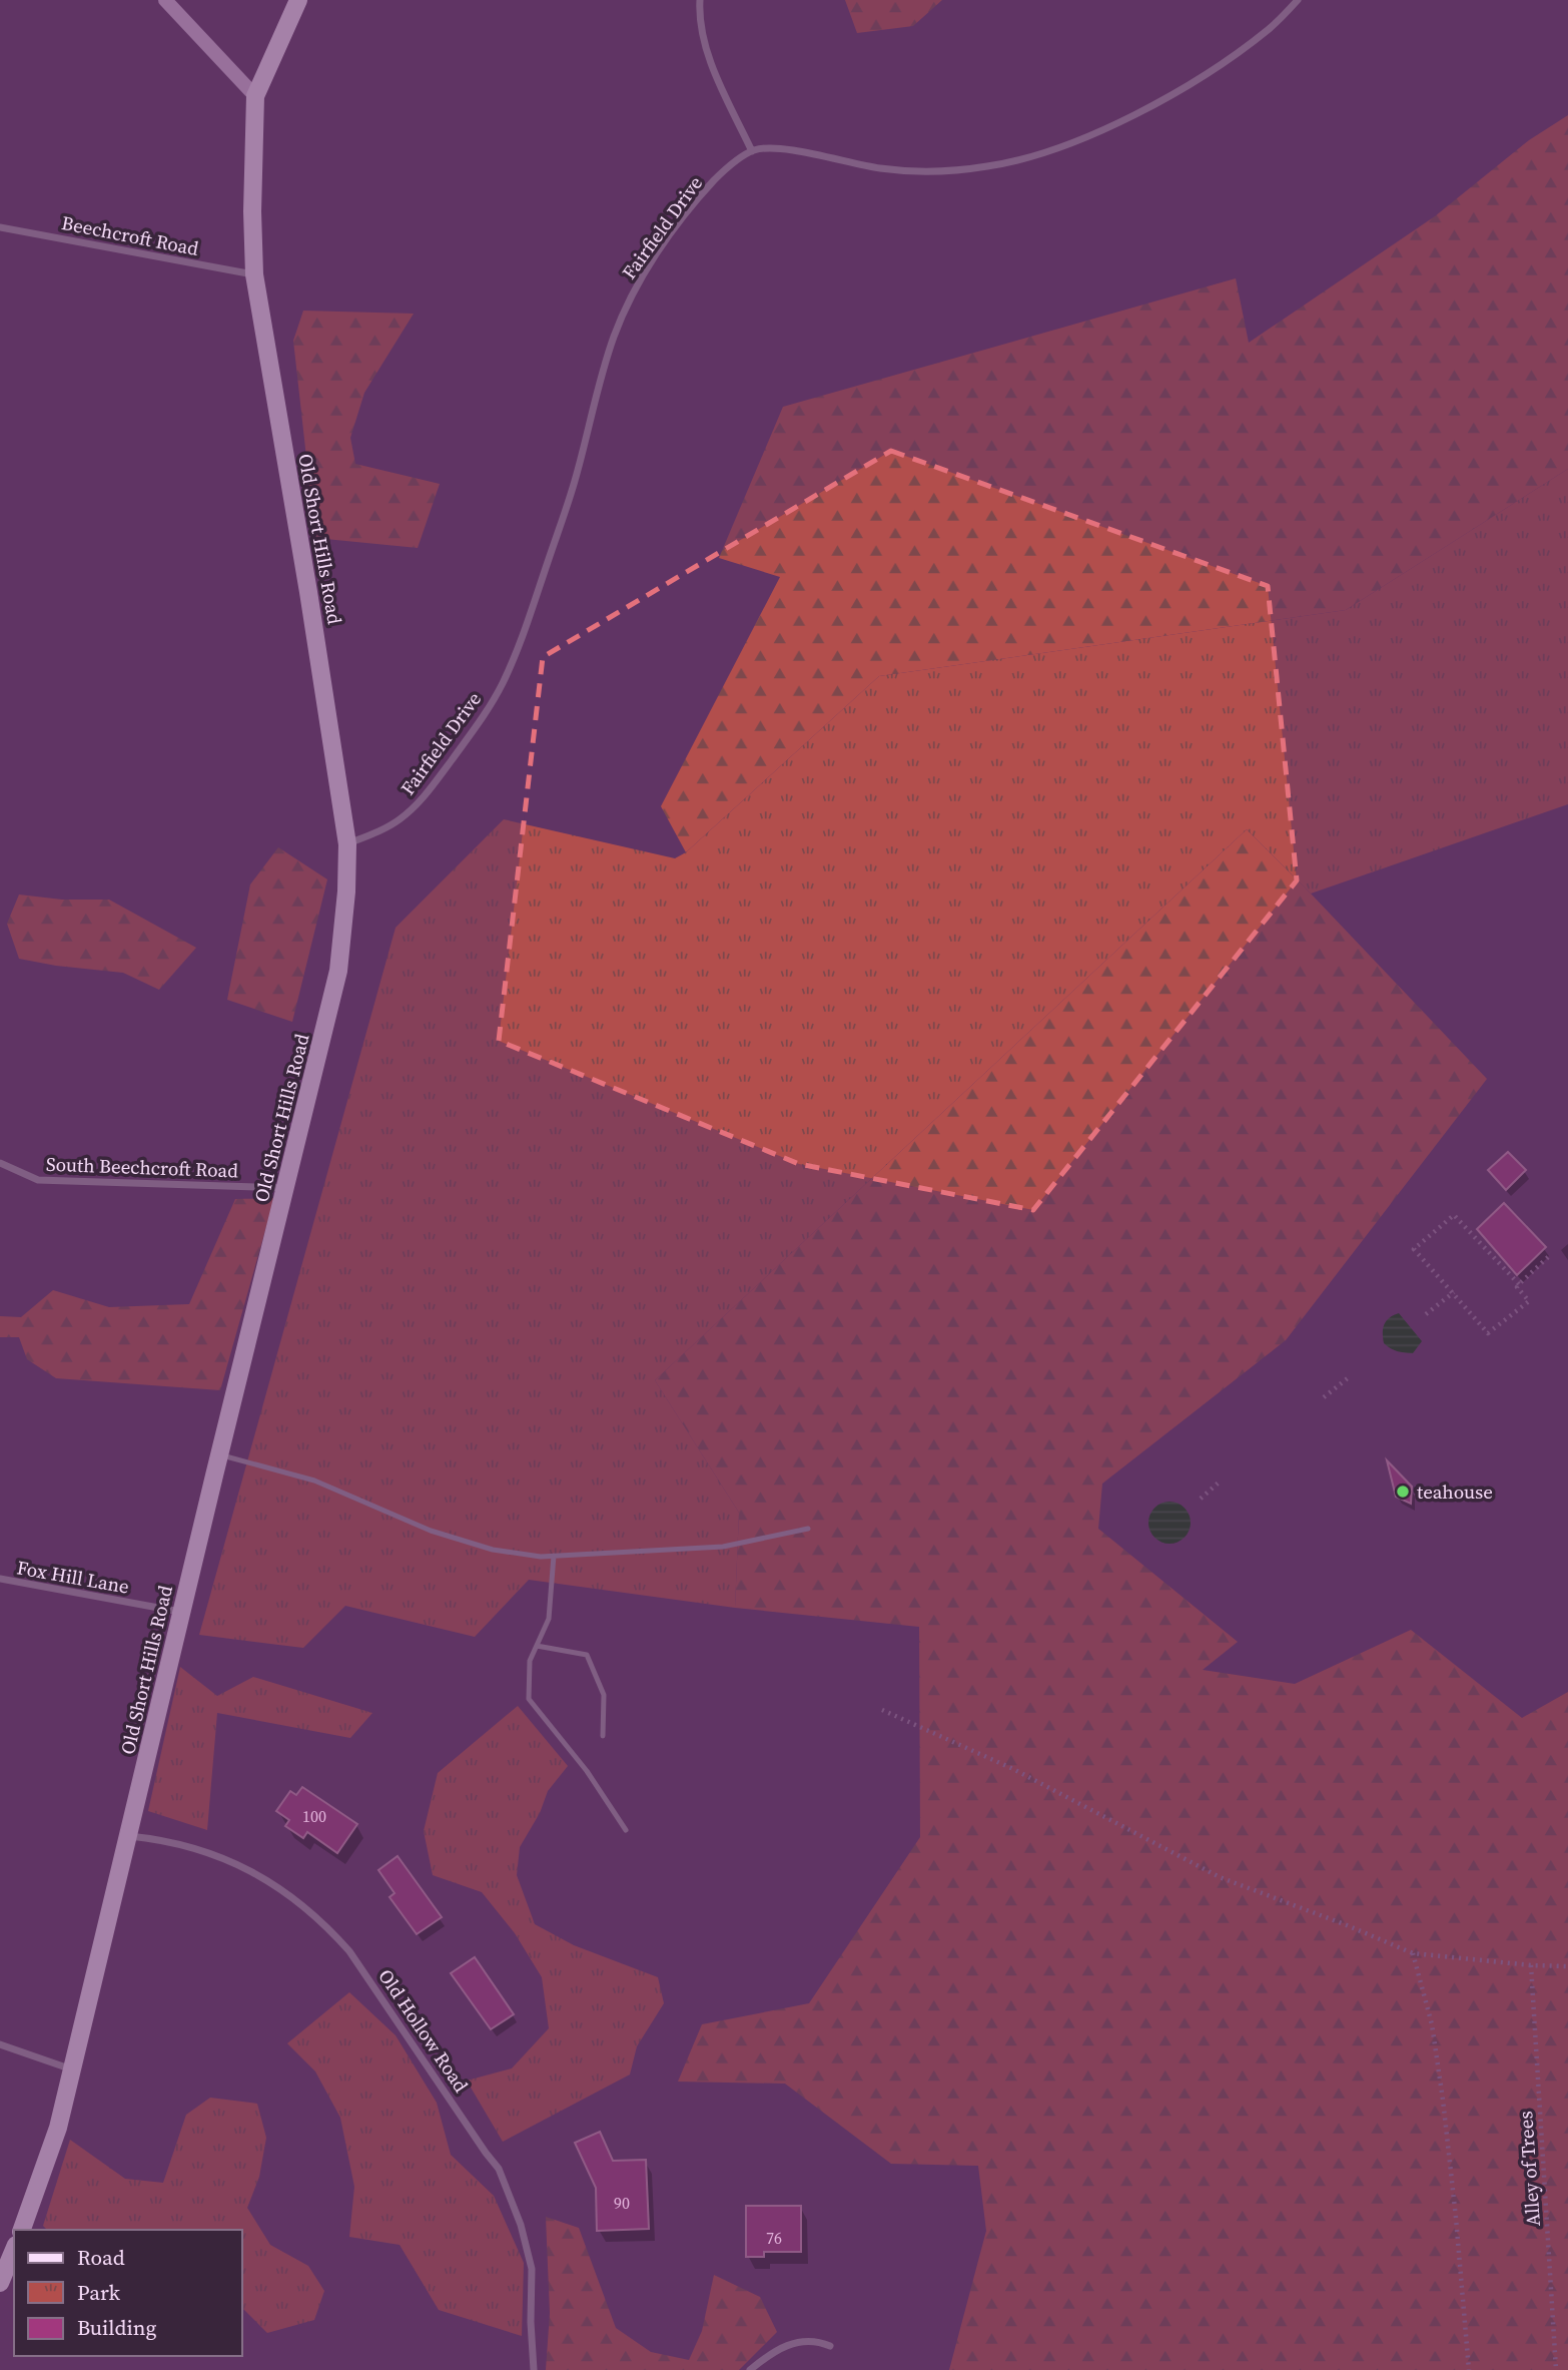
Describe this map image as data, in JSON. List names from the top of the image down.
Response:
{
  "streets": {
    "main road": ["Old Short Hills Road"],
    "street": [
      "Fairfield Drive",
      "Beechcroft Road",
      "South Beechcroft Road",
      "Fox Hill Lane",
      "Old Hollow Road"
    ],
    "path": ["Alley of Trees"]
  },
  "crossings": [
    ["Fairfield Drive", "Old Short Hills Road"],
    ["Beechcroft Road", "Old Short Hills Road"],
    ["Old Short Hills Road", "South Beechcroft Road"],
    ["Old Short Hills Road", "Fox Hill Lane"],
    ["Old Short Hills Road", "Old Hollow Road"]
  ],
  "places": ["teahouse"],
  "house_numbers": ["100", "90", "76"],
  "legend": ["Road", "Park", "Building"]
}
